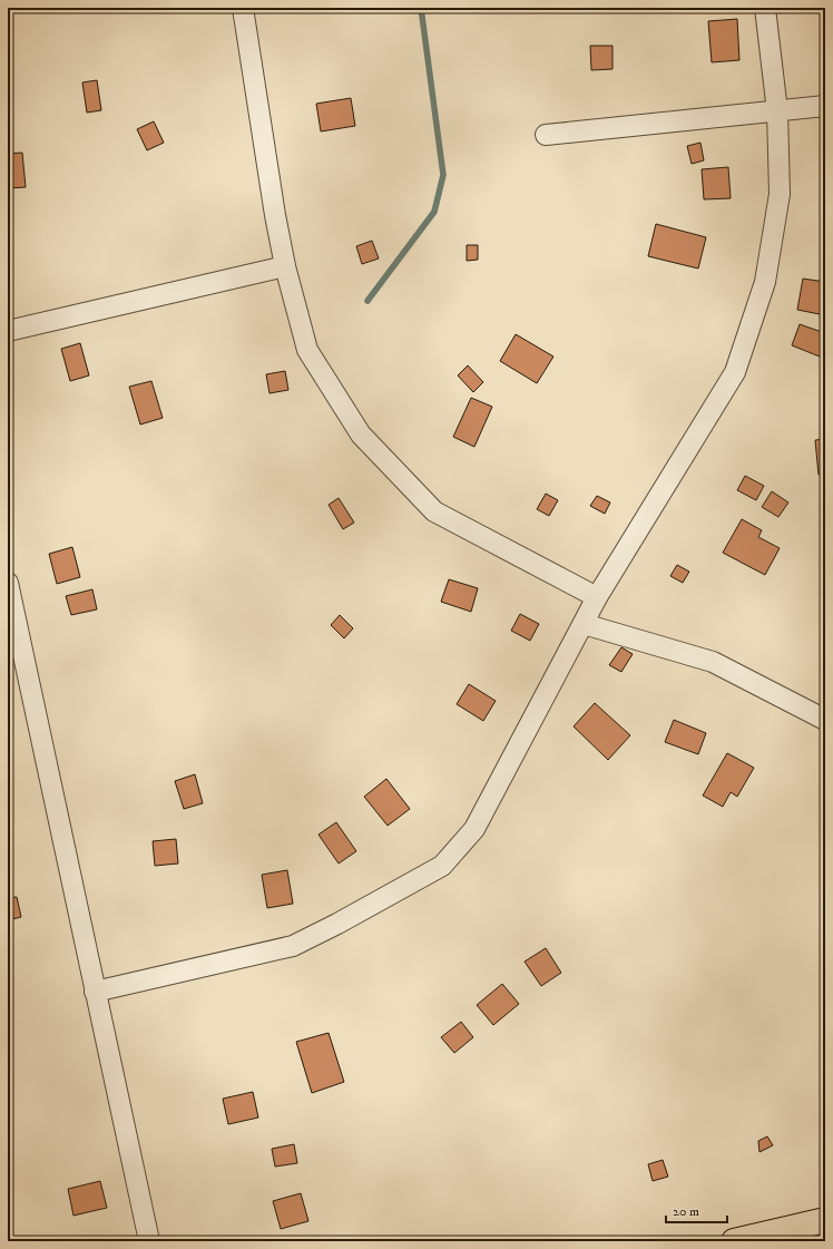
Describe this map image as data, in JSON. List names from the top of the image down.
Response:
{
  "scale_bar": "20 m"
}
